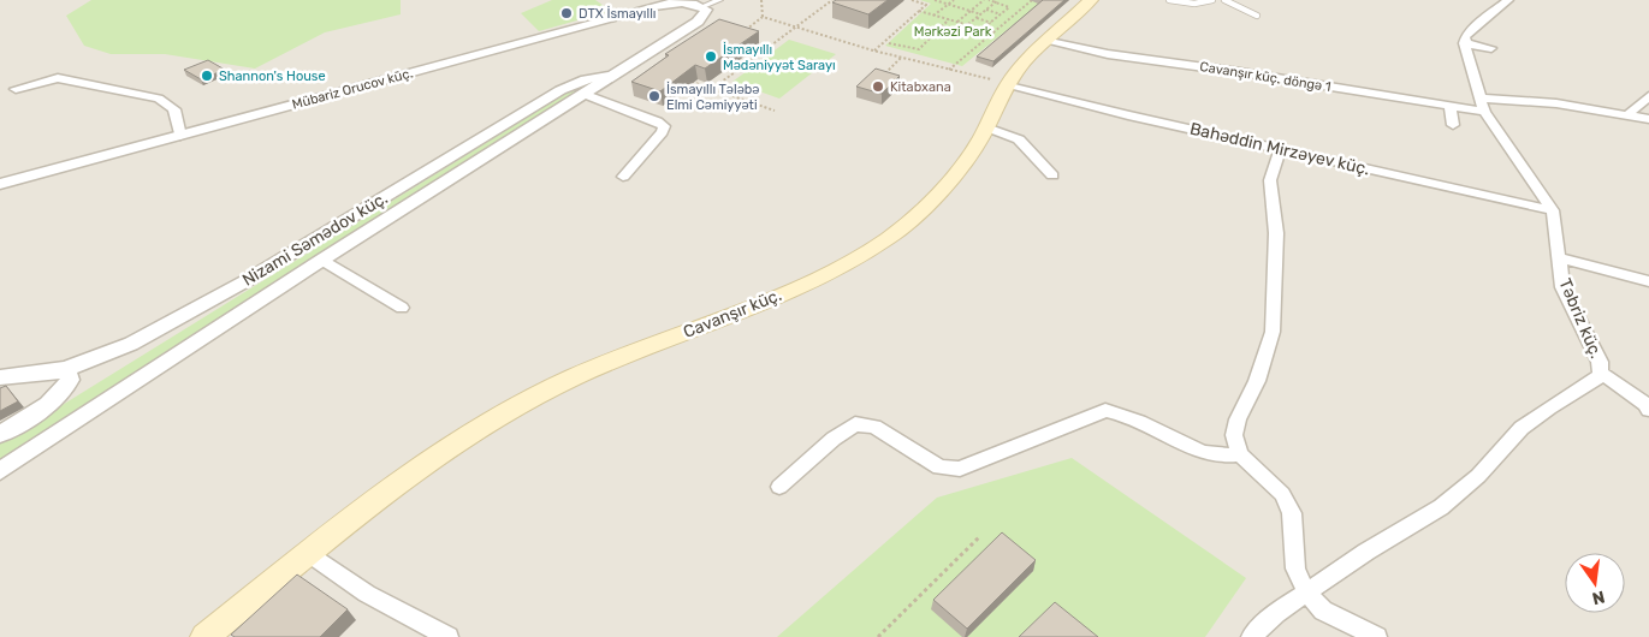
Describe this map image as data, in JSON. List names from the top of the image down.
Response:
{
  "streets": {
    "main road": ["Cavanşır küç."],
    "street": [
      "Cavanşır küç. döngə 1",
      "Mübariz Orucov küç.",
      "Bahəddin Mirzəyev küç.",
      "Nizami Səmədov küç.",
      "Təbriz küç."
    ]
  },
  "crossings": [
    ["Cavanşır küç. döngə 1", "Cavanşır küç."],
    ["Cavanşır küç. döngə 1", "Təbriz küç."],
    ["Bahəddin Mirzəyev küç.", "Cavanşır küç."],
    ["Bahəddin Mirzəyev küç.", "Təbriz küç."]
  ],
  "parks": ["Mərkəzi Park"],
  "places": [
    "DTX İsmayıllı",
    "İsmayıllı Mədəniyyət Sarayı",
    "Shannon's House",
    "Kitabxana",
    "İsmayıllı Tələbə Elmi Cəmiyyəti"
  ],
  "north": "bottom"
}
